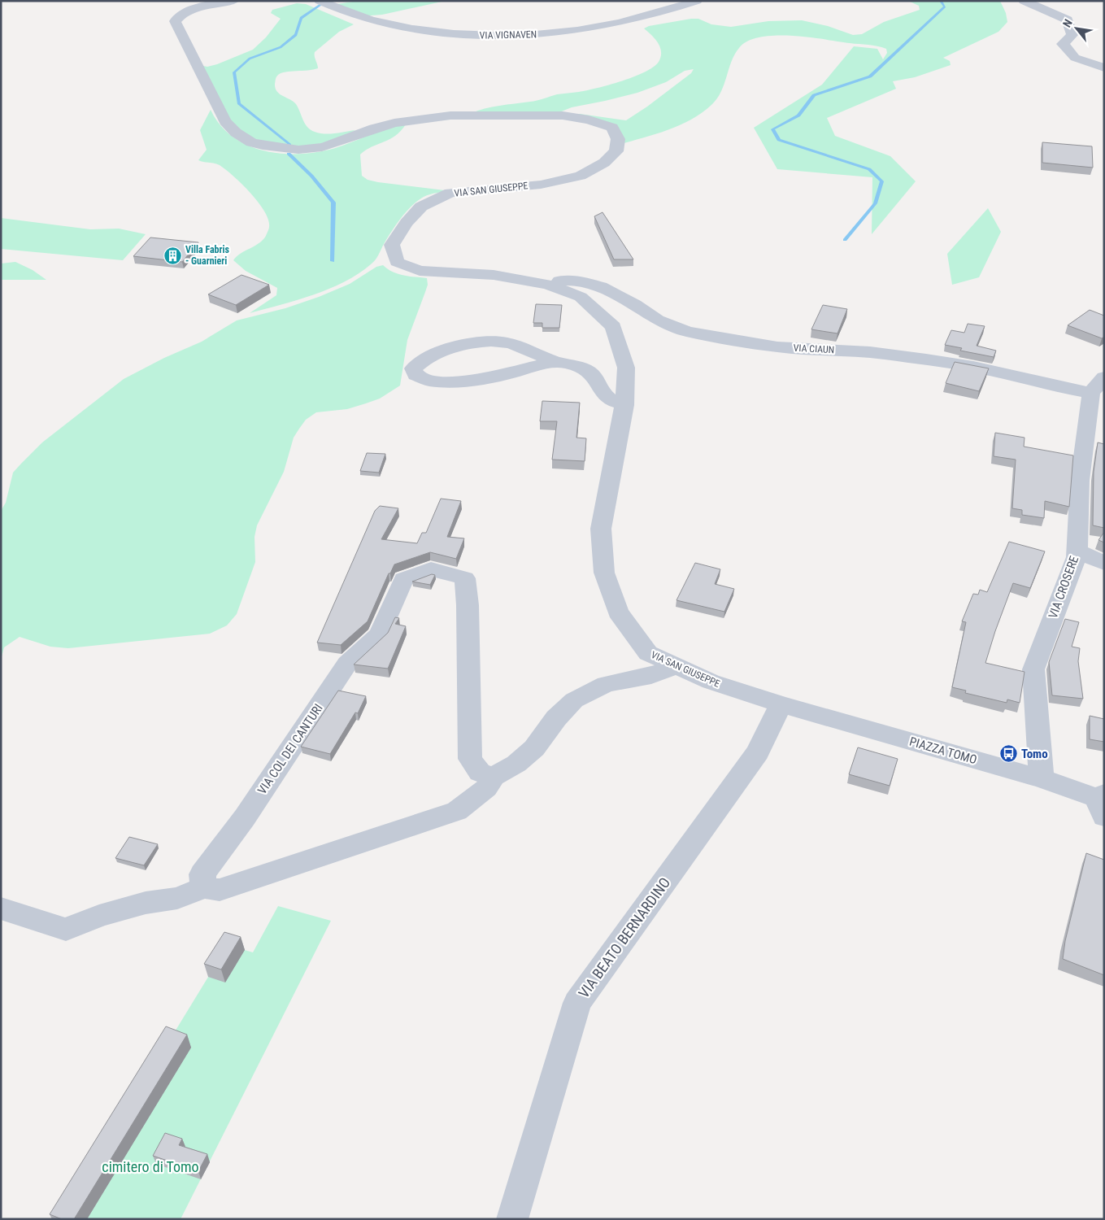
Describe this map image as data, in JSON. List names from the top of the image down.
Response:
{
  "streets": {
    "street": [
      "VIA VIGNAVEN",
      "VIA SAN GIUSEPPE",
      "VIA CIAUN",
      "VIA CROSERE",
      "VIA COL DEI CANTURI",
      "PIAZZA TOMO",
      "VIA BEATO BERNARDINO"
    ]
  },
  "crossings": [
    ["VIA SAN GIUSEPPE", "VIA CIAUN"],
    ["VIA SAN GIUSEPPE", "PIAZZA TOMO"],
    ["VIA SAN GIUSEPPE", "VIA BEATO BERNARDINO"],
    ["VIA CIAUN", "VIA CROSERE"],
    ["VIA CROSERE", "PIAZZA TOMO"],
    ["PIAZZA TOMO", "VIA BEATO BERNARDINO"]
  ],
  "parks": ["cimitero di Tomo"],
  "places": {
    "building": ["Villa Fabris - Guarnieri"],
    "bus stop": ["Tomo"]
  },
  "north": "top left"
}
